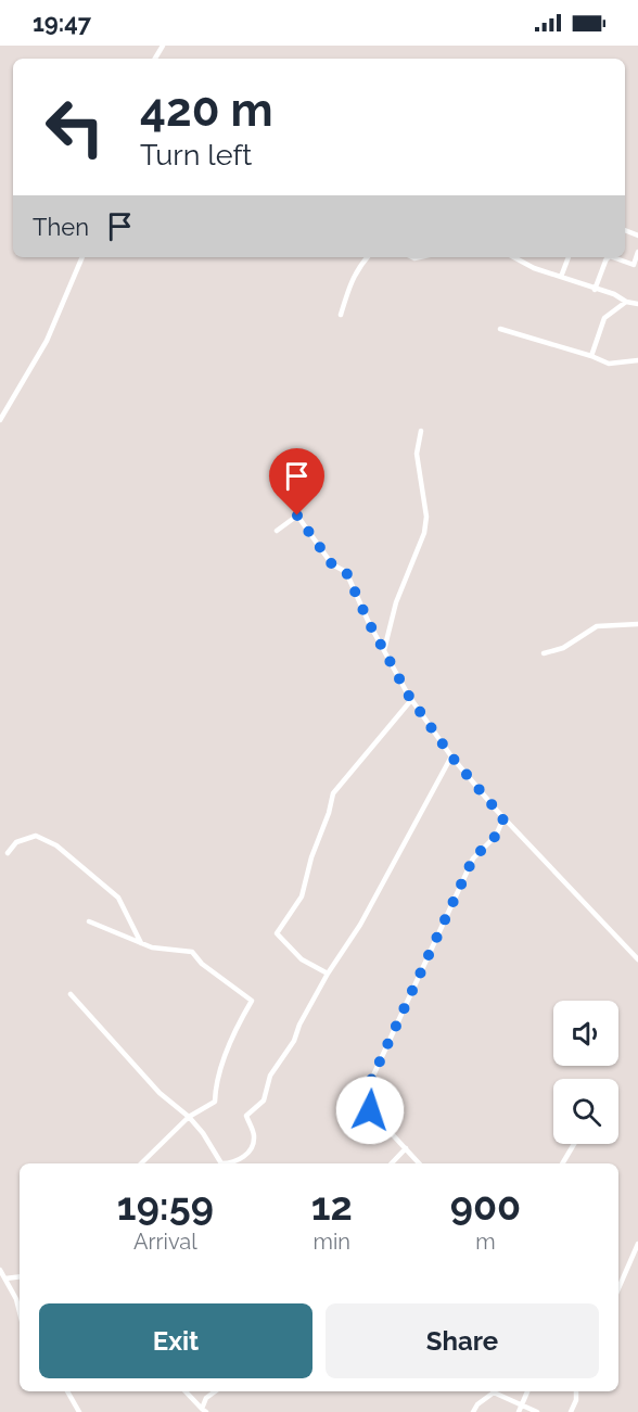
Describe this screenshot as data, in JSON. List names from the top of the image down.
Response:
{
  "page": {
    "status": "19:47",
    "turn": ["420 m", "Turn left"],
    "then": "Then",
    "eta": [
      "19:59",
      "Arrival",
      "12",
      "min",
      "900",
      "m"
    ],
    "buttons": ["Exit", "Share"]
  }
}
